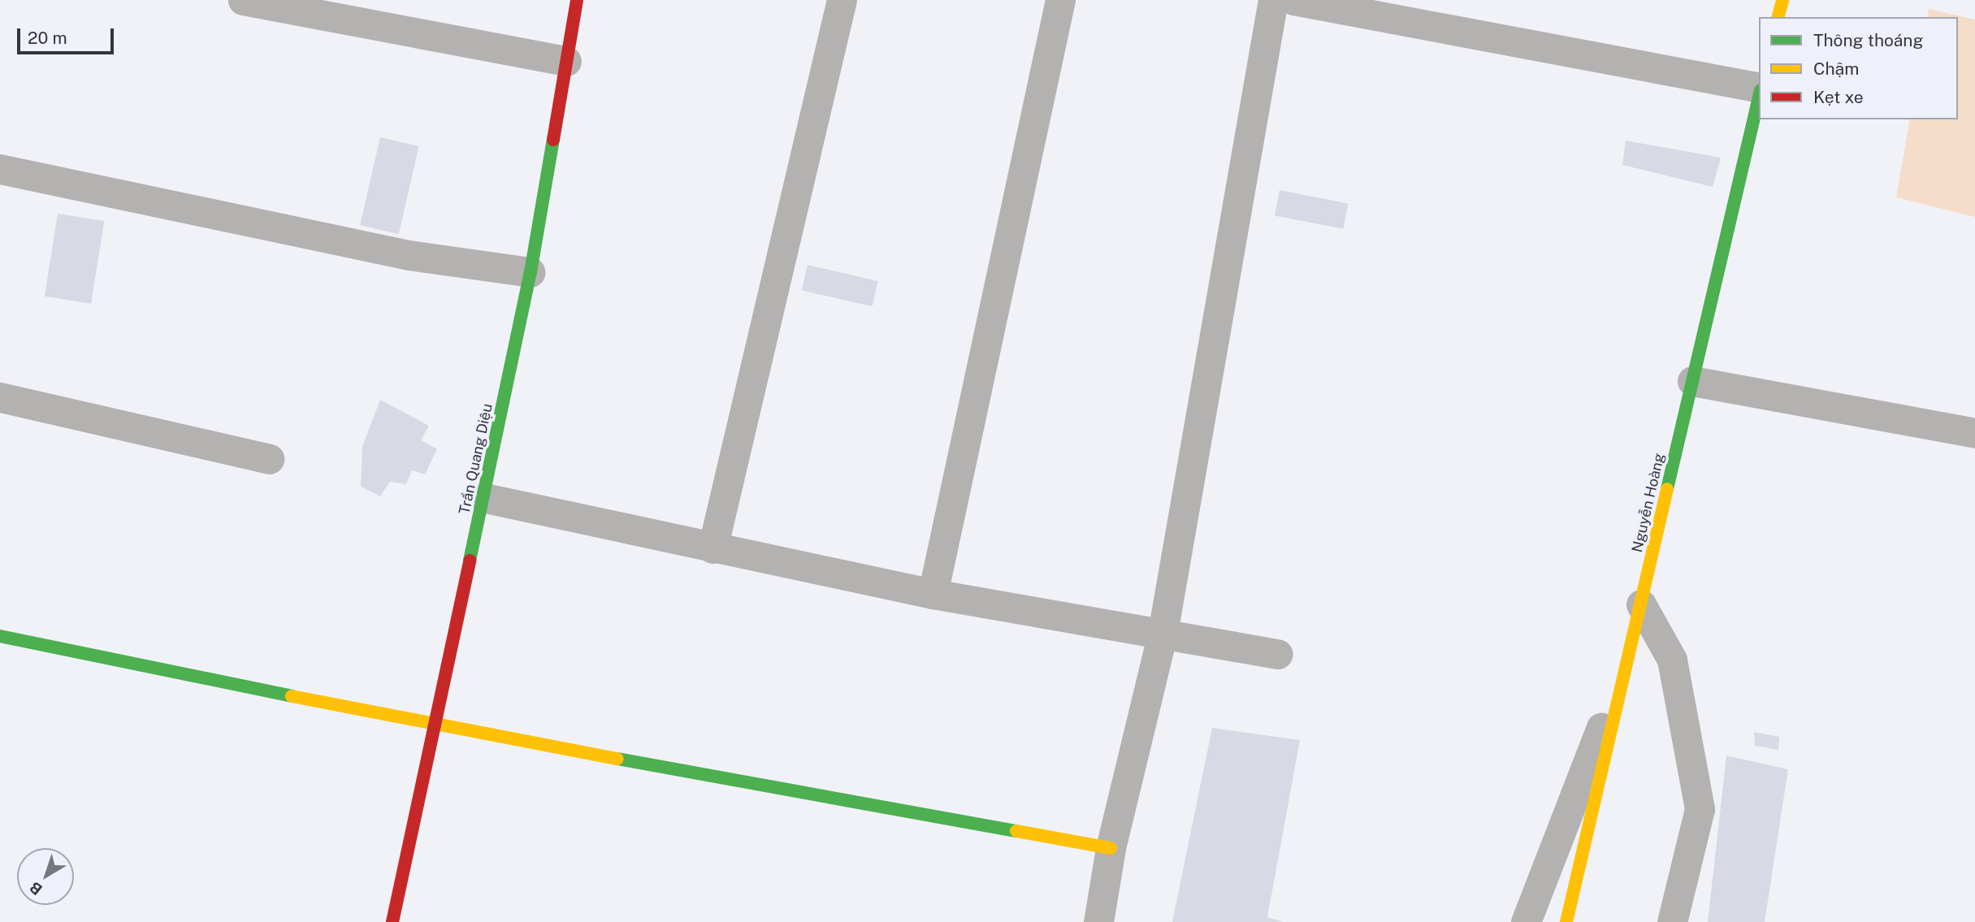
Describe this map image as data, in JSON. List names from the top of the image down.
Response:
{
  "streets": {
    "street": ["Trần Quang Diệu", "Nguyễn Hoàng"]
  },
  "legend": ["Thông thoáng", "Chậm", "Kẹt xe"],
  "scale_bar": "20 m",
  "north": "bottom left"
}
